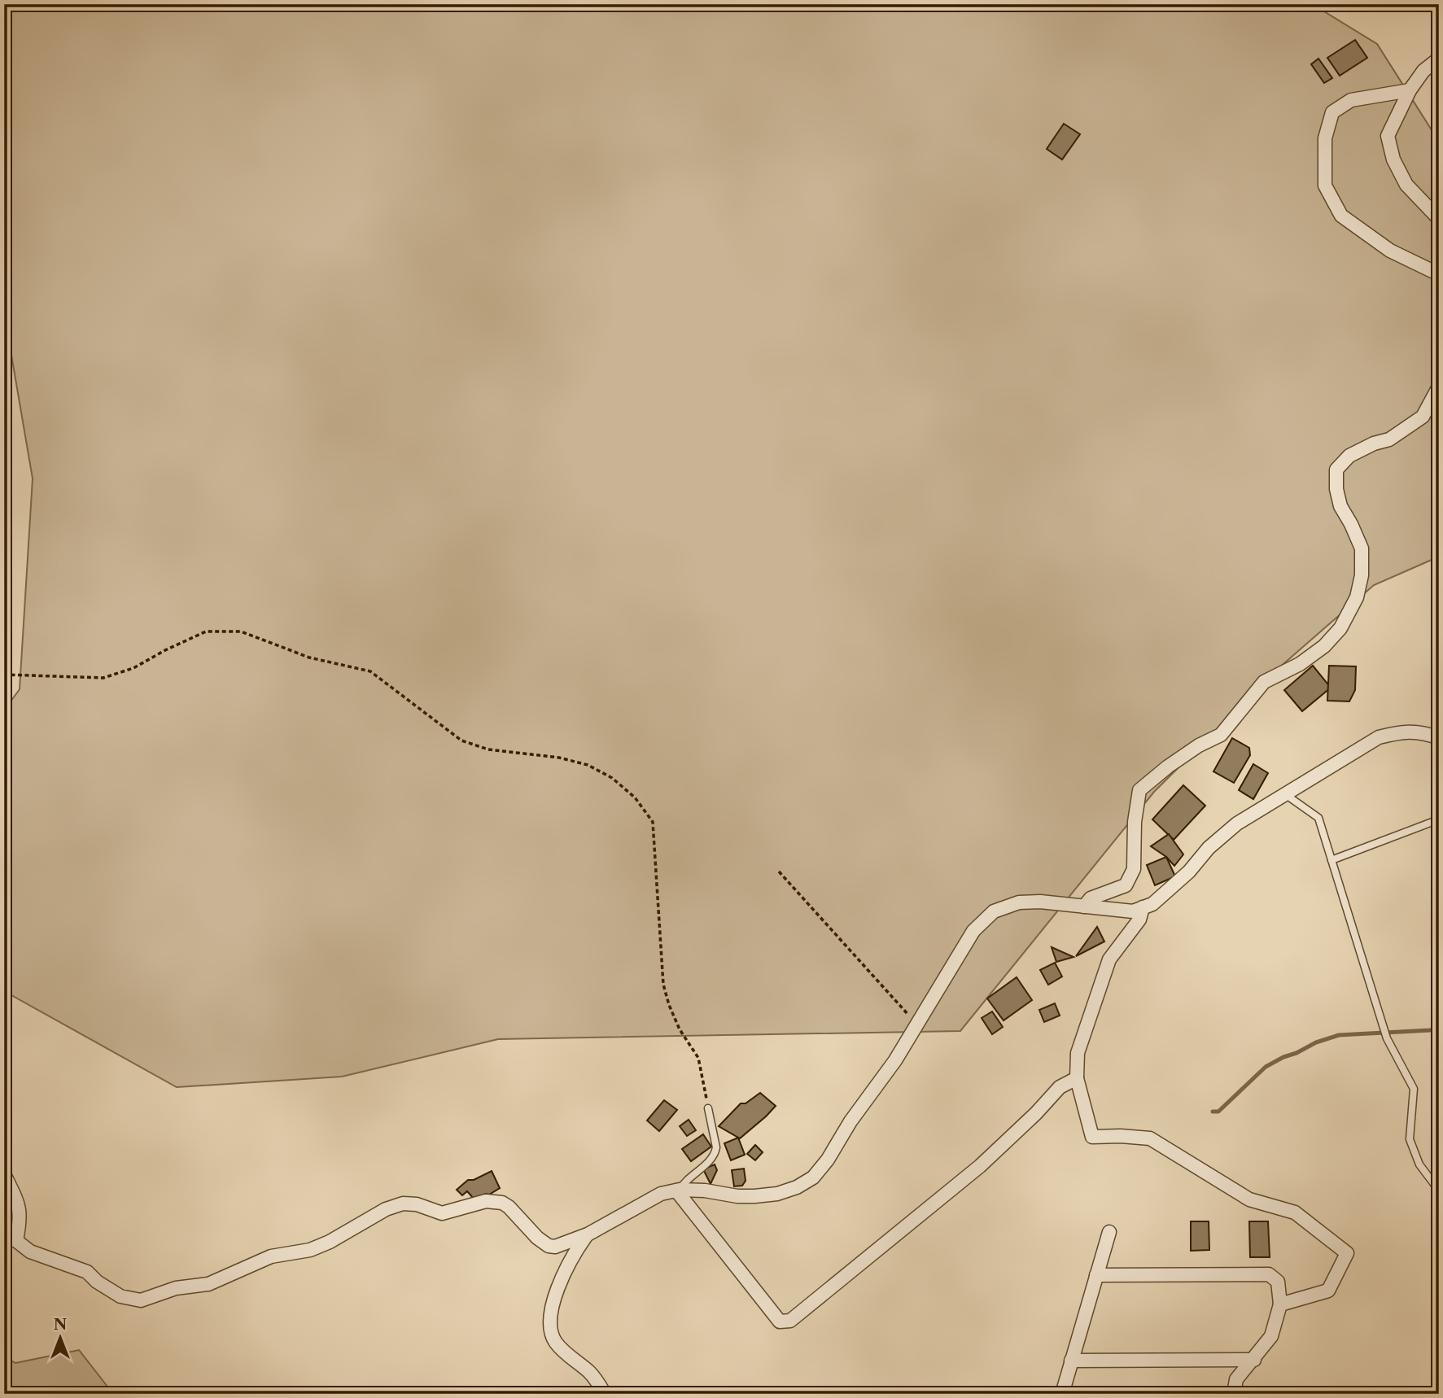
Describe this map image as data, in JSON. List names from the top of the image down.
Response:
{
  "north": "top"
}
